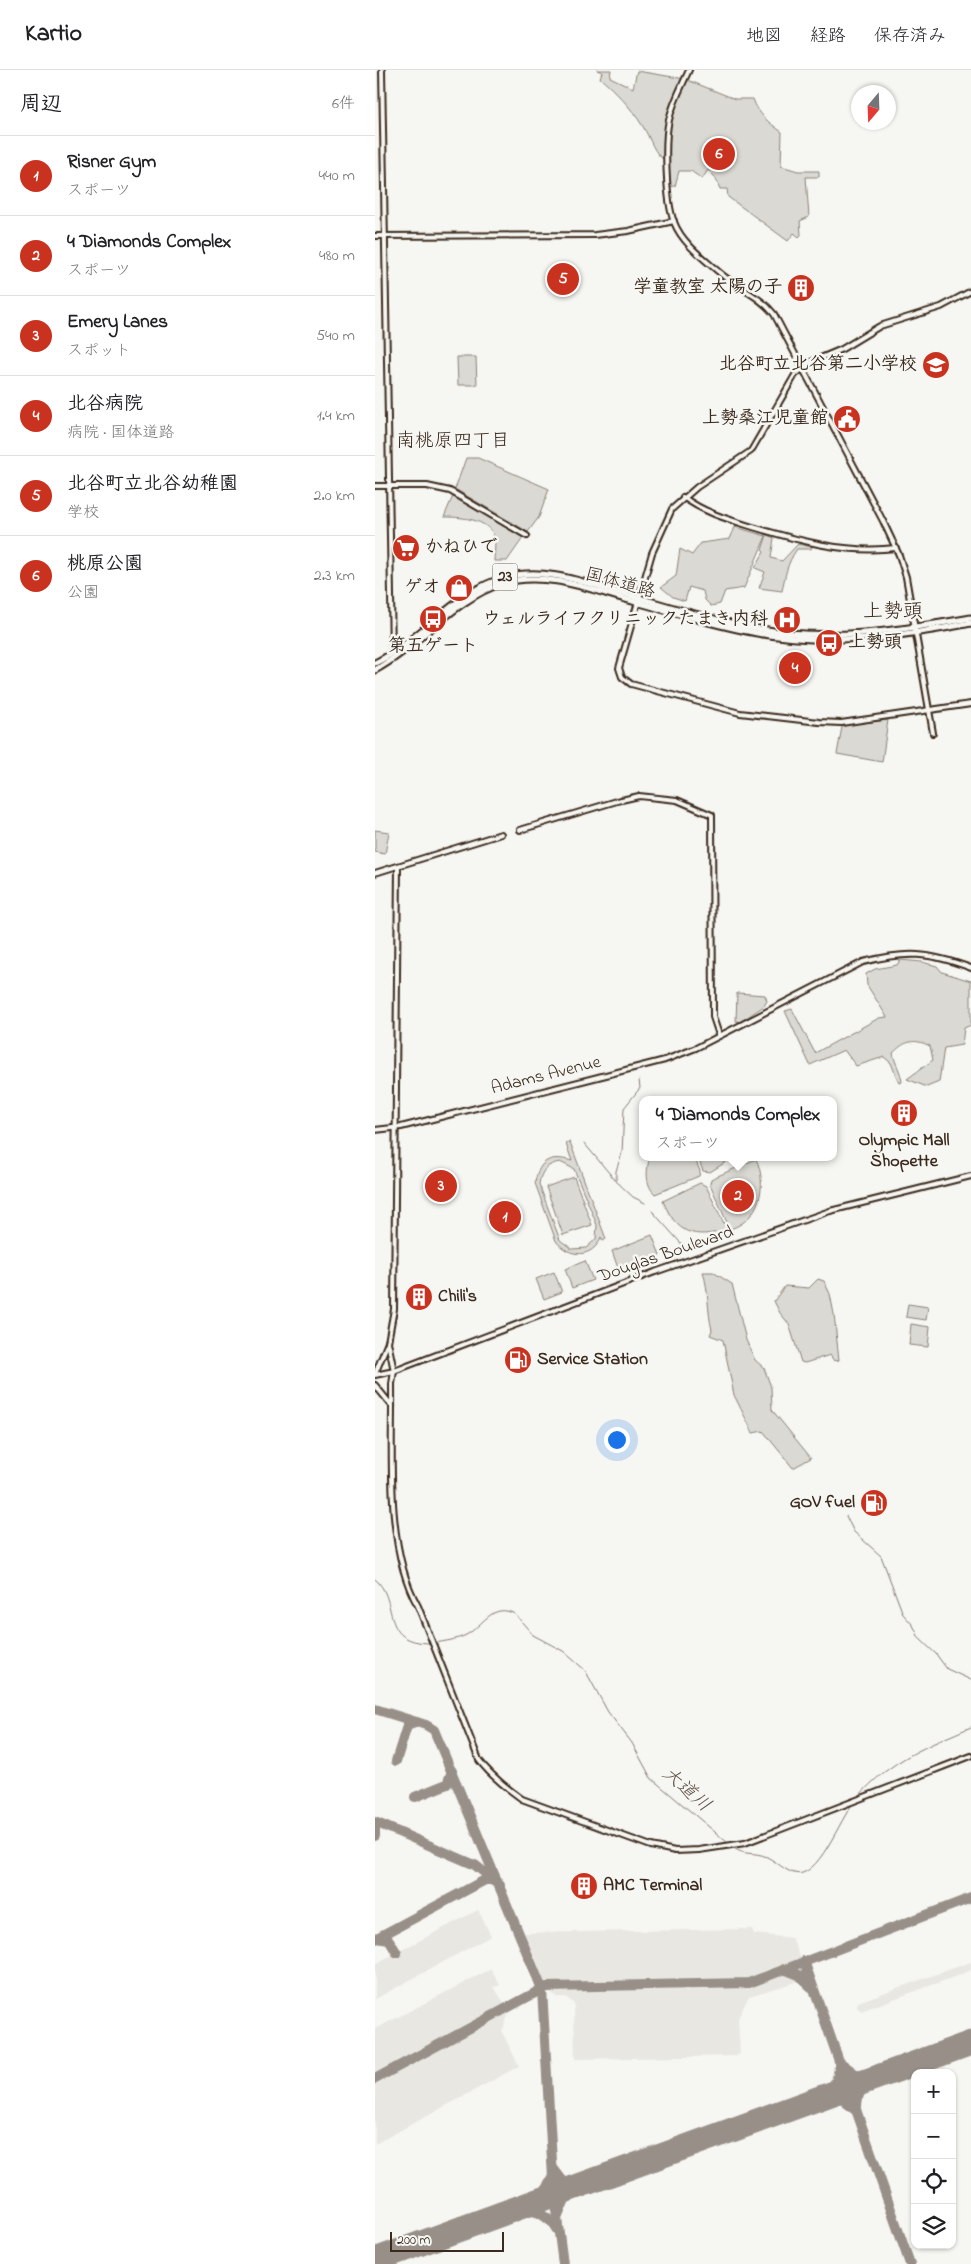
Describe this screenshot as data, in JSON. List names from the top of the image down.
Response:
{
  "streets": {
    "main road": ["23", "国体道路"],
    "street": ["Adams Avenue", "Douglas Boulevard"]
  },
  "districts": ["南桃原四丁目", "上勢頭"],
  "water": ["大道川"],
  "places": {
    "building": [
      "学童教室 太陽の子",
      "Olympic Mall Shopette",
      "Chili's",
      "AMC Terminal"
    ],
    "school or university": ["北谷町立北谷第二小学校"],
    "public building": ["上勢桑江児童館"],
    "supermarket": ["かねひで"],
    "shop": ["ゲオ"],
    "bus stop": ["第五ゲート", "上勢頭"],
    "hospital": ["ウェルライフクリニックたまき内科"],
    "fuel station": ["Service Station", "GOV fuel"]
  },
  "scale_bar": "200 m",
  "north": "bottom",
  "page": {
    "header": "Kartio",
    "nav": ["地図", "経路", "保存済み"],
    "heading": ["周辺", "6件"],
    "list": [
      {
        "mark": "1",
        "name": "Risner Gym",
        "note": "スポーツ",
        "value": "440 m"
      },
      {
        "mark": "2",
        "name": "4 Diamonds Complex",
        "note": "スポーツ",
        "value": "480 m"
      },
      {
        "mark": "3",
        "name": "Emery Lanes",
        "note": "スポット",
        "value": "540 m"
      },
      {
        "mark": "4",
        "name": "北谷病院",
        "note": "病院 · 国体道路",
        "value": "1.4 km"
      },
      {
        "mark": "5",
        "name": "北谷町立北谷幼稚園",
        "note": "学校",
        "value": "2.0 km"
      },
      {
        "mark": "6",
        "name": "桃原公園",
        "note": "公園",
        "value": "2.3 km"
      }
    ],
    "pins": [
      "6",
      "5",
      "4",
      "3",
      "2",
      "1"
    ],
    "popup": ["4 Diamonds Complex", "スポーツ"],
    "map_buttons": ["+", "−"],
    "scale": "200 m"
  }
}
